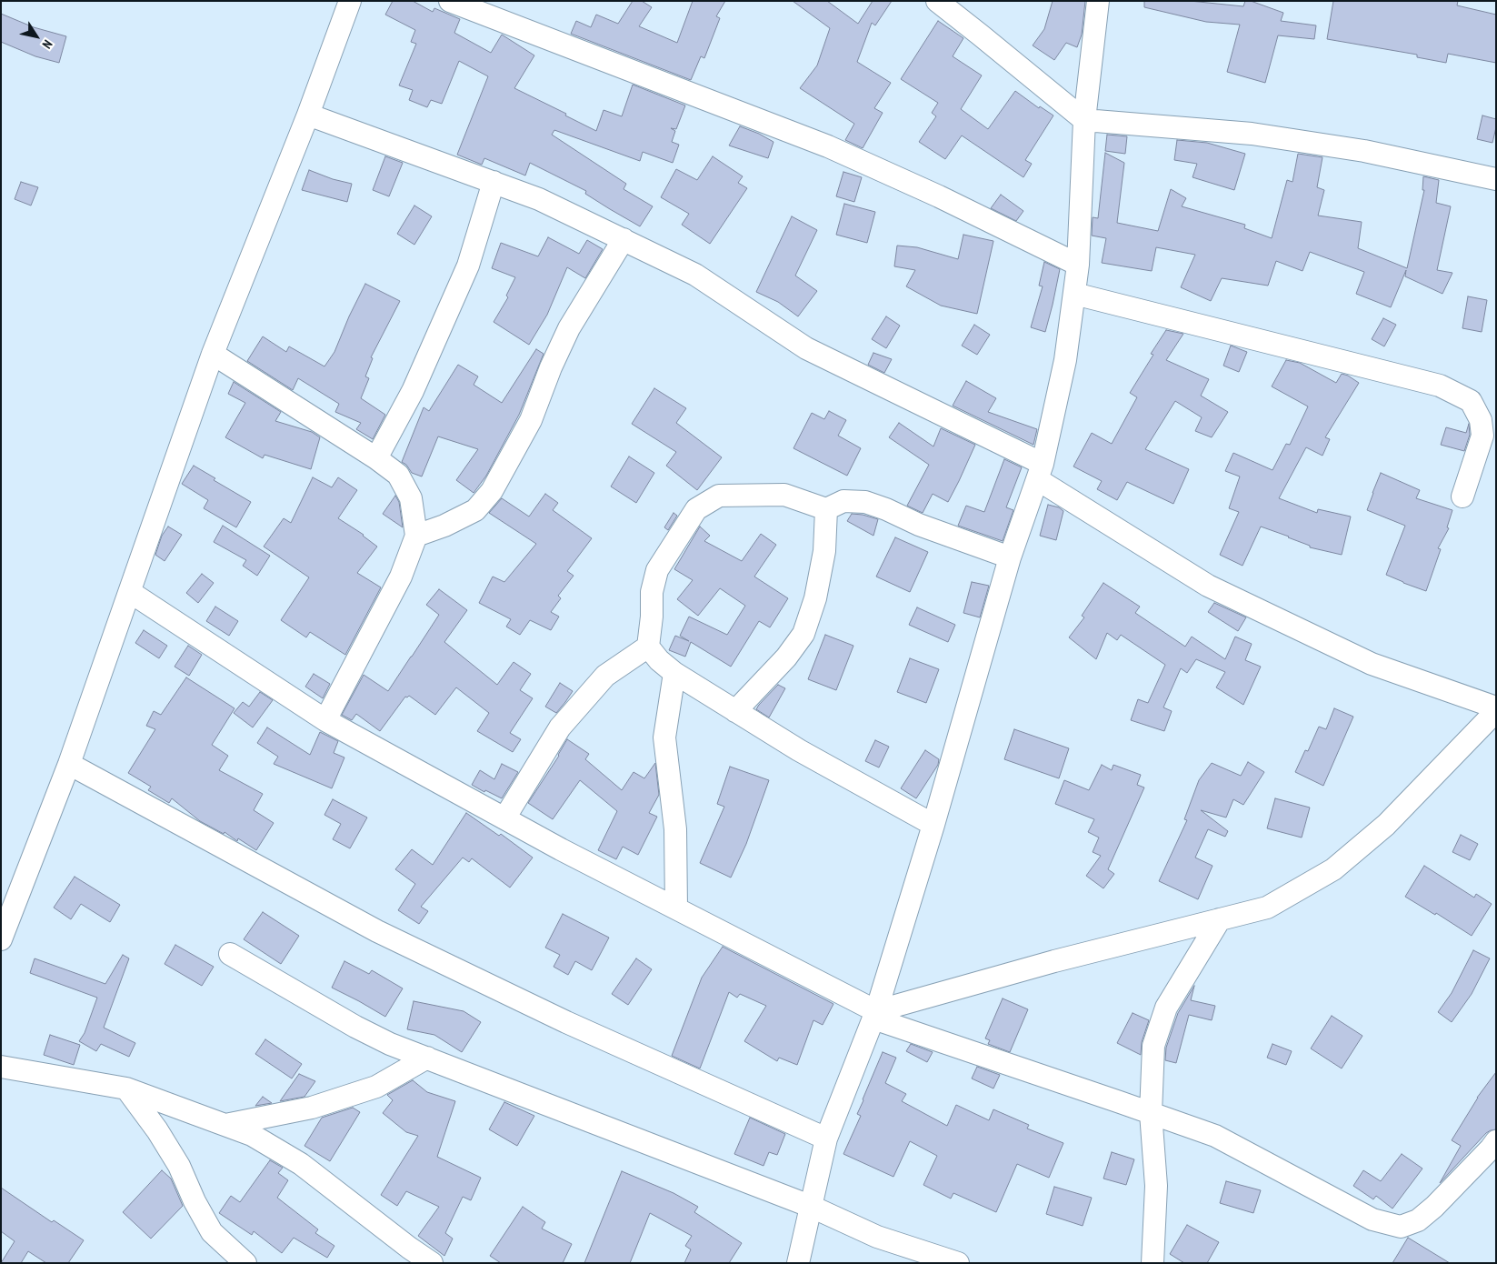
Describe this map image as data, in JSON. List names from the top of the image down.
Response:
{
  "north": "bottom right"
}
